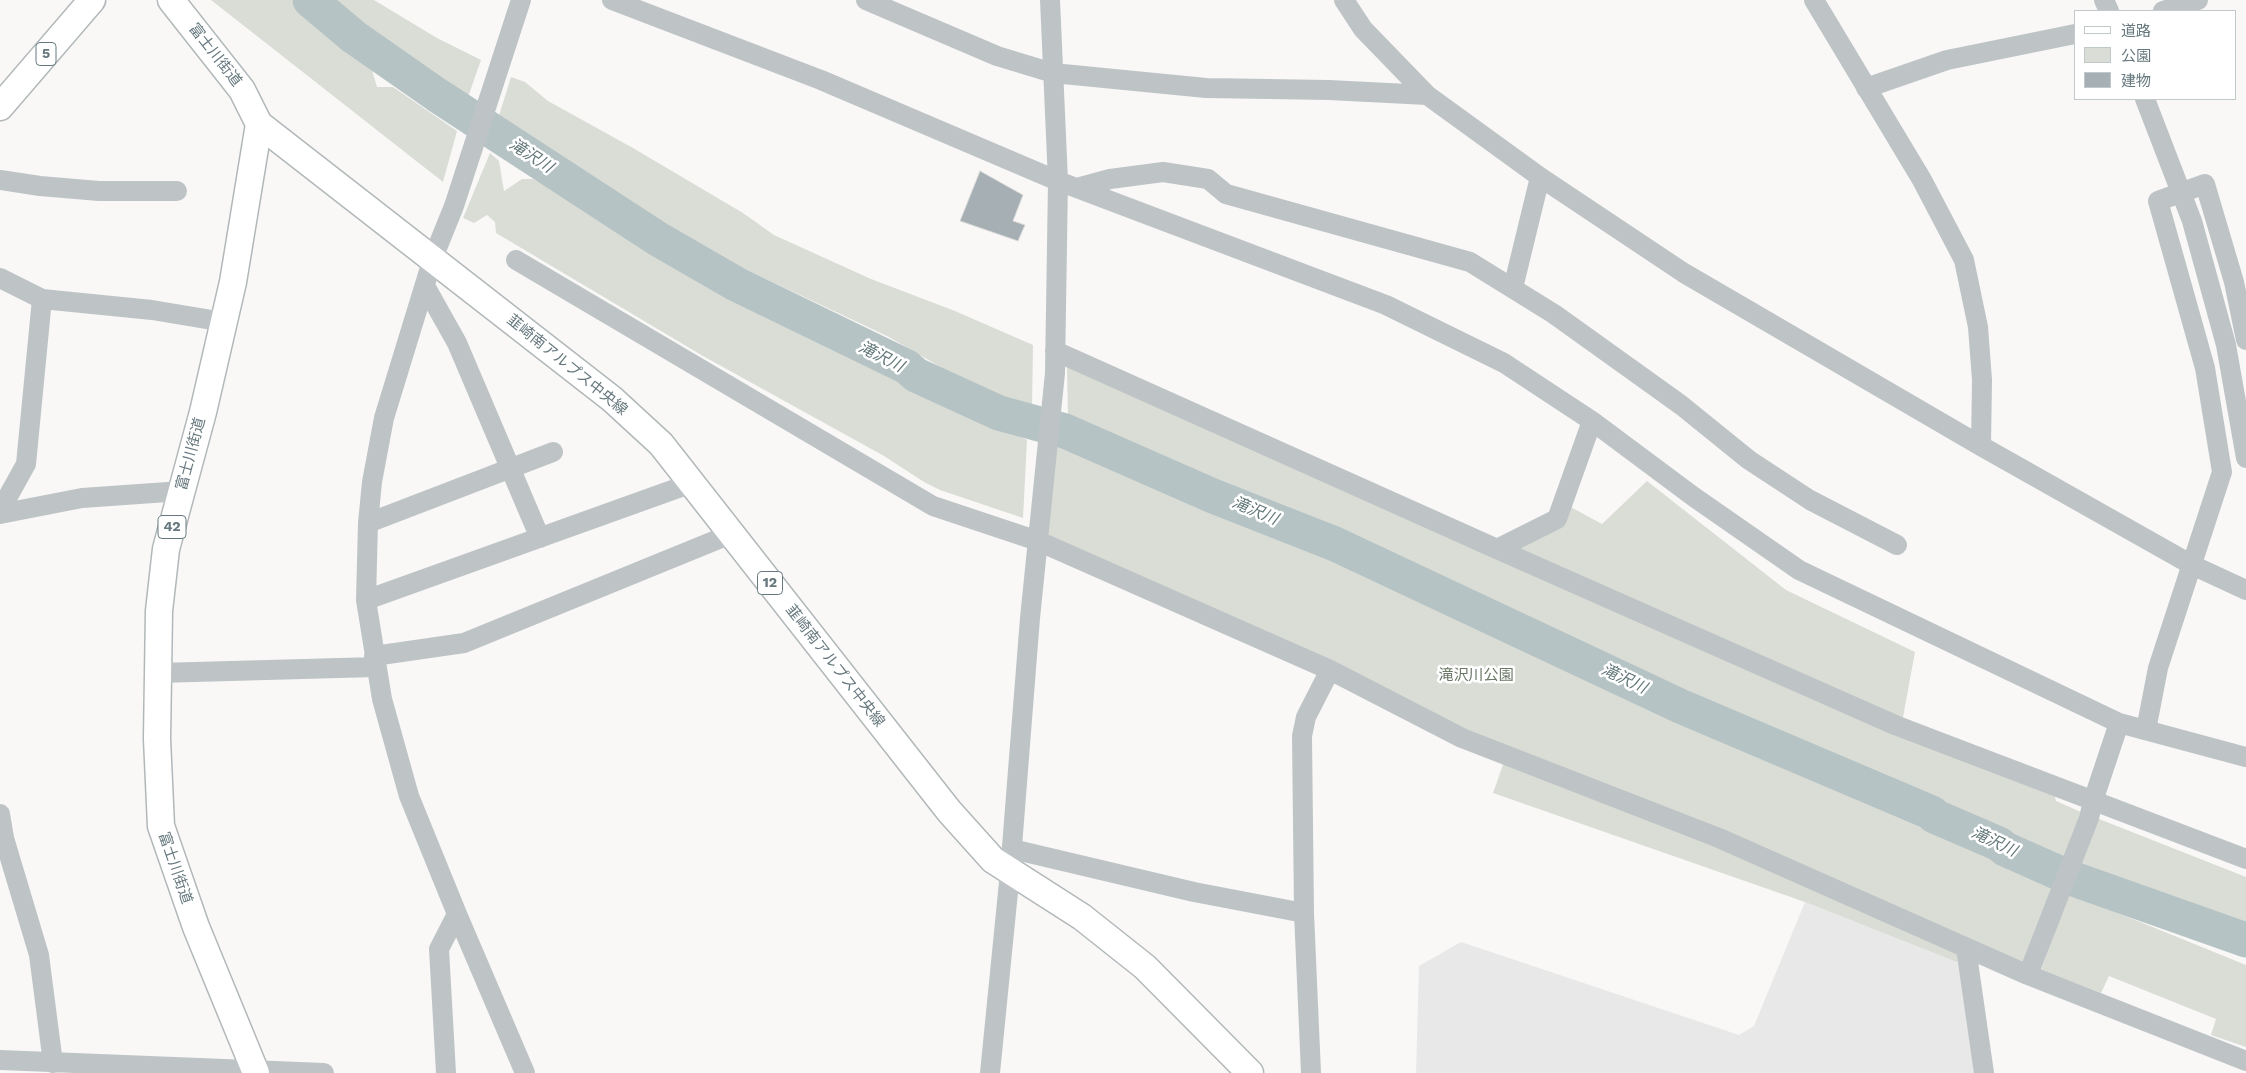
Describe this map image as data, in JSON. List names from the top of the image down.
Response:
{
  "streets": {
    "main road": [
      "5",
      "富士川街道",
      "韮崎南アルプス中央線",
      "42",
      "12"
    ]
  },
  "crossings": [
    ["富士川街道", "韮崎南アルプス中央線"]
  ],
  "water": ["滝沢川"],
  "parks": ["滝沢川公園"],
  "legend": ["道路", "公園", "建物"]
}
